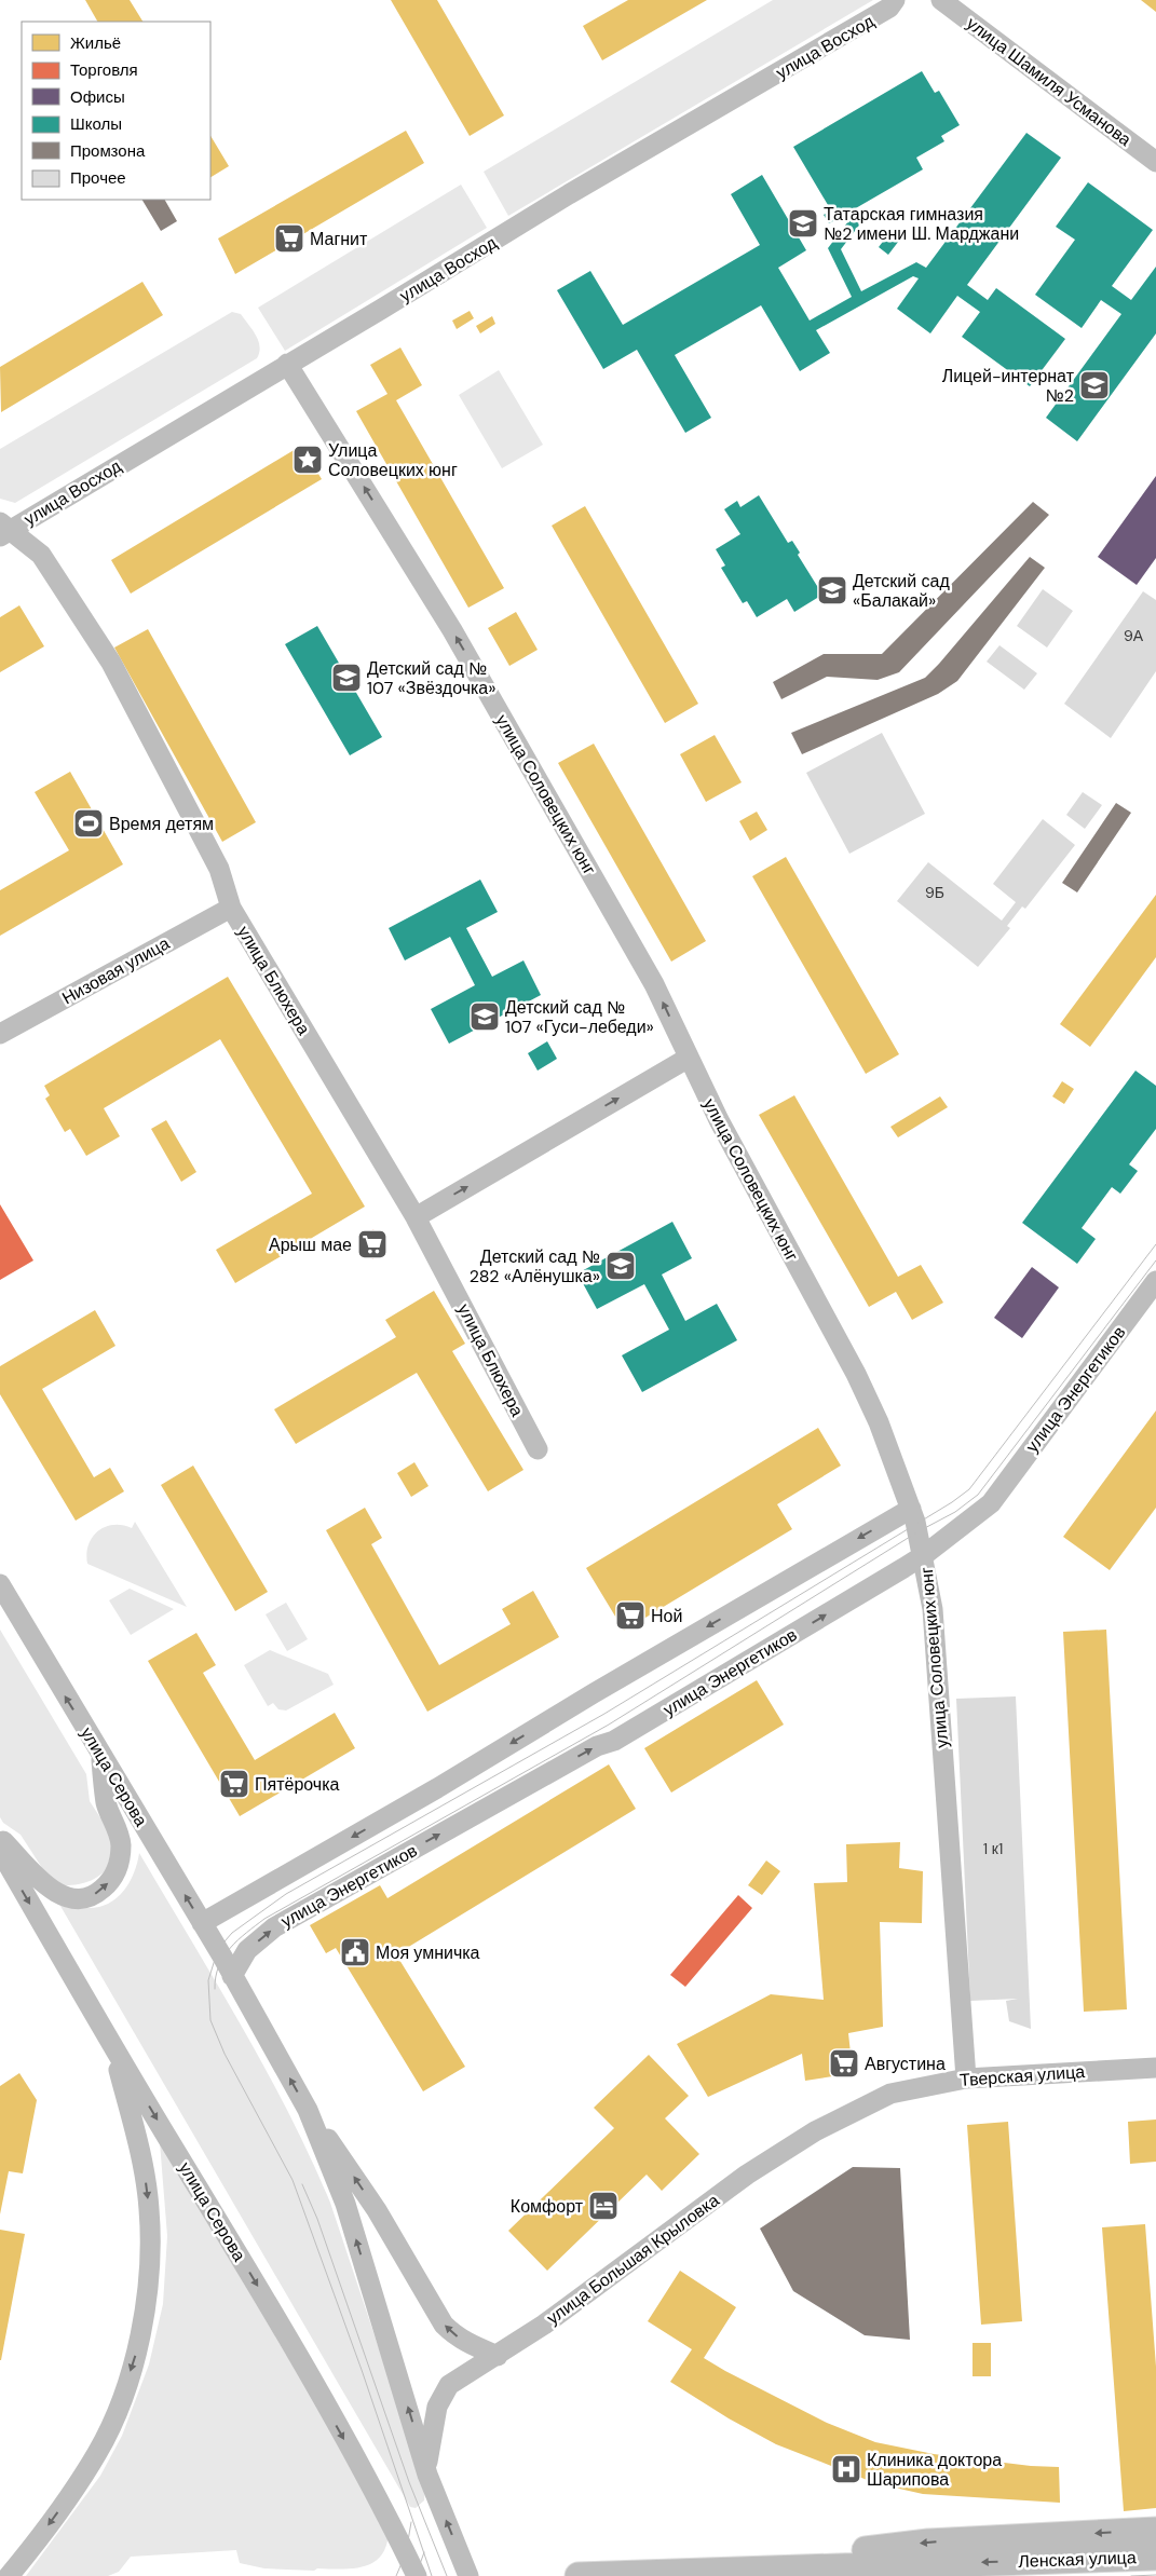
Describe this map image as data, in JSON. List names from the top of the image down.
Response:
{
  "streets": {
    "main road": ["Ленская улица"],
    "street": [
      "улица Восход",
      "улица Шамиля Усманова",
      "улица Соловецких юнг",
      "Низовая улица",
      "улица Блюхера",
      "улица Энергетиков",
      "улица Серова",
      "Тверская улица",
      "улица Большая Крыловка"
    ]
  },
  "crossings": [
    ["улица Восход", "улица Соловецких юнг"],
    ["улица Восход", "улица Блюхера"],
    ["улица Соловецких юнг", "улица Энергетиков"],
    ["улица Соловецких юнг", "Тверская улица"],
    ["Низовая улица", "улица Блюхера"],
    ["улица Энергетиков", "улица Серова"],
    ["улица Серова", "улица Большая Крыловка"],
    ["Тверская улица", "улица Большая Крыловка"]
  ],
  "one_way": ["улица Соловецких юнг"],
  "places": {
    "school or university": [
      "Татарская гимназия №2 имени Ш. Марджани",
      "Лицей-интернат №2",
      "Детский сад «Балакай»",
      "Детский сад № 107 «Звёздочка»",
      "Детский сад № 107 «Гуси-лебеди»",
      "Детский сад № 282 «Алёнушка»"
    ],
    "supermarket": [
      "Магнит",
      "Арыш мае",
      "Ной",
      "Пятёрочка",
      "Августина"
    ],
    "place": ["Улица Соловецких юнг"],
    "sports": ["Время детям"],
    "public building": ["Моя умничка"],
    "hotel": ["Комфорт"],
    "hospital": ["Клиника доктора Шарипова"]
  },
  "house_numbers": ["9А", "9Б", "1 к1"],
  "legend": [
    "Жильё",
    "Торговля",
    "Офисы",
    "Школы",
    "Промзона",
    "Прочее"
  ]
}
